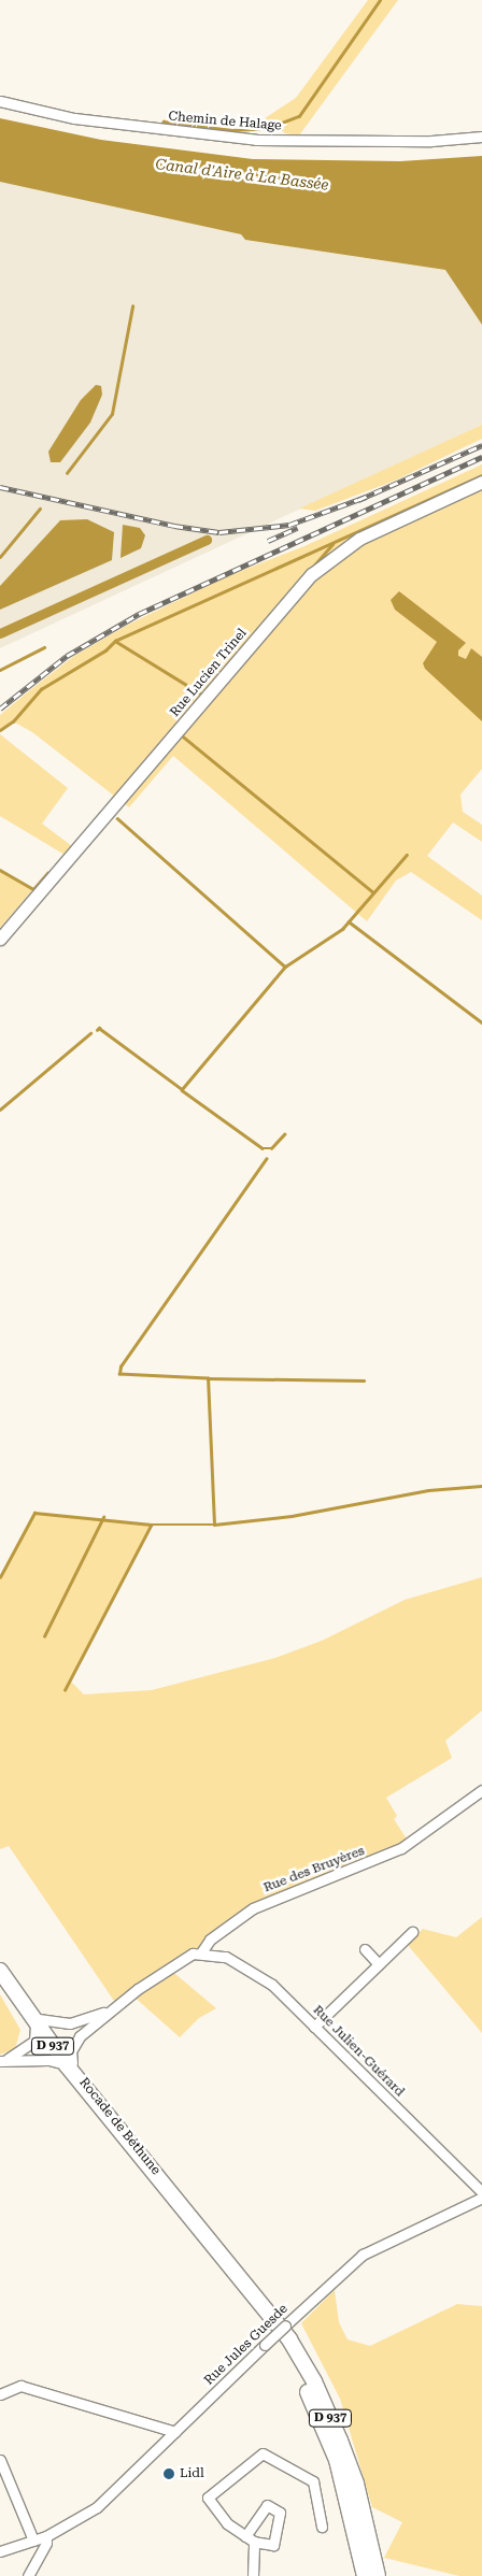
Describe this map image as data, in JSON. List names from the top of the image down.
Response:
{
  "streets": {
    "main road": ["D 937", "Rocade de Béthune"],
    "street": [
      "Chemin de Halage",
      "Rue Lucien Trinel",
      "Rue des Bruyères",
      "Rue Julien-Guérard",
      "Rue Jules Guesde"
    ]
  },
  "crossings": [
    ["Rue des Bruyères", "Rue Julien-Guérard"],
    ["Rue des Bruyères", "Rocade de Béthune"]
  ],
  "water": ["Canal d'Aire à La Bassée"],
  "places": ["Lidl"]
}
